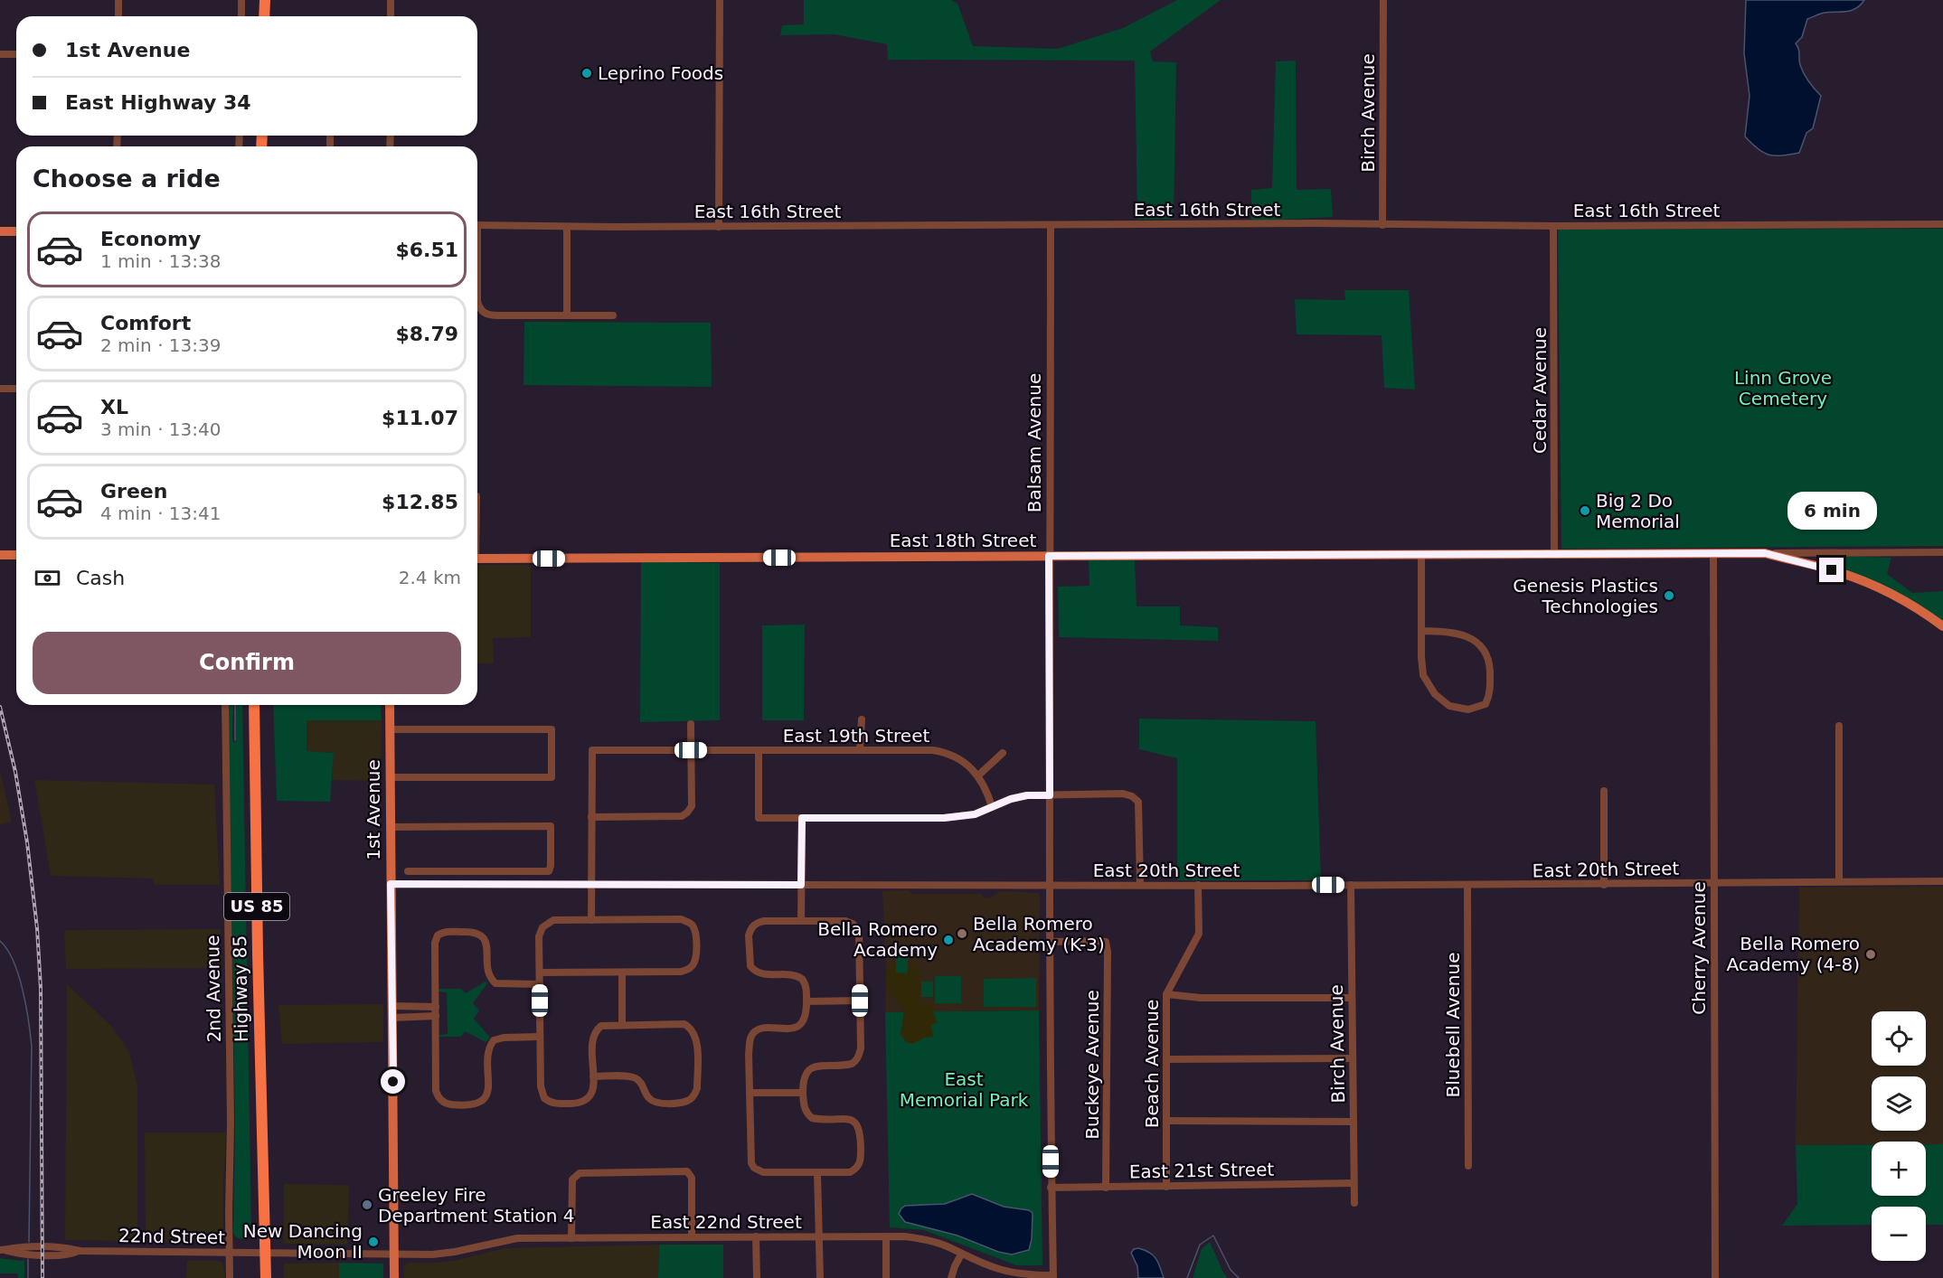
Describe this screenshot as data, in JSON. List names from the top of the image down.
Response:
{
  "streets": {
    "highway": ["US 85", "Highway 85"],
    "main road": ["East 18th Street", "1st Avenue"],
    "street": [
      "Birch Avenue",
      "East 16th Street",
      "Cedar Avenue",
      "Balsam Avenue",
      "East 19th Street",
      "East 20th Street",
      "Cherry Avenue",
      "2nd Avenue",
      "Bluebell Avenue",
      "Beach Avenue",
      "Buckeye Avenue",
      "East 21st Street",
      "East 22nd Street",
      "22nd Street"
    ]
  },
  "crossings": [
    ["Birch Avenue", "East 16th Street"],
    ["Birch Avenue", "East 20th Street"],
    ["Birch Avenue", "East 21st Street"],
    ["East 16th Street", "Cedar Avenue"],
    ["East 16th Street", "Balsam Avenue"],
    ["Cedar Avenue", "East 18th Street"],
    ["Balsam Avenue", "East 18th Street"],
    ["Balsam Avenue", "East 20th Street"],
    ["Balsam Avenue", "Buckeye Avenue"],
    ["Balsam Avenue", "East 21st Street"],
    ["Balsam Avenue", "East 22nd Street"],
    ["East 18th Street", "Cherry Avenue"],
    ["1st Avenue", "East 20th Street"],
    ["1st Avenue", "East 22nd Street"],
    ["1st Avenue", "22nd Street"],
    ["East 20th Street", "Cherry Avenue"],
    ["East 20th Street", "Bluebell Avenue"],
    ["East 20th Street", "Beach Avenue"],
    ["2nd Avenue", "22nd Street"],
    ["Highway 85", "22nd Street"],
    ["Beach Avenue", "East 21st Street"],
    ["Buckeye Avenue", "East 21st Street"],
    ["East 22nd Street", "22nd Street"]
  ],
  "parks": ["Linn Grove Cemetery", "East Memorial Park"],
  "places": [
    "Leprino Foods",
    "Big 2 Do Memorial",
    "Genesis Plastics Technologies",
    "Bella Romero Academy (K-3)",
    "Bella Romero Academy",
    "Bella Romero Academy (4-8)",
    "Greeley Fire Department Station 4",
    "New Dancing Moon II"
  ],
  "page": {
    "banner": ["1st Avenue", "East Highway 34"],
    "heading": "Choose a ride",
    "list": [
      {
        "name": "Economy",
        "note": "1 min · 13:38",
        "value": "$6.51"
      },
      {
        "name": "Comfort",
        "note": "2 min · 13:39",
        "value": "$8.79"
      },
      {
        "name": "XL",
        "note": "3 min · 13:40",
        "value": "$11.07"
      },
      {
        "name": "Green",
        "note": "4 min · 13:41",
        "value": "$12.85"
      }
    ],
    "bubble": "6 min",
    "pay": ["Cash", "2.4 km"],
    "buttons": "Confirm",
    "map_buttons": ["+", "−"]
  }
}
